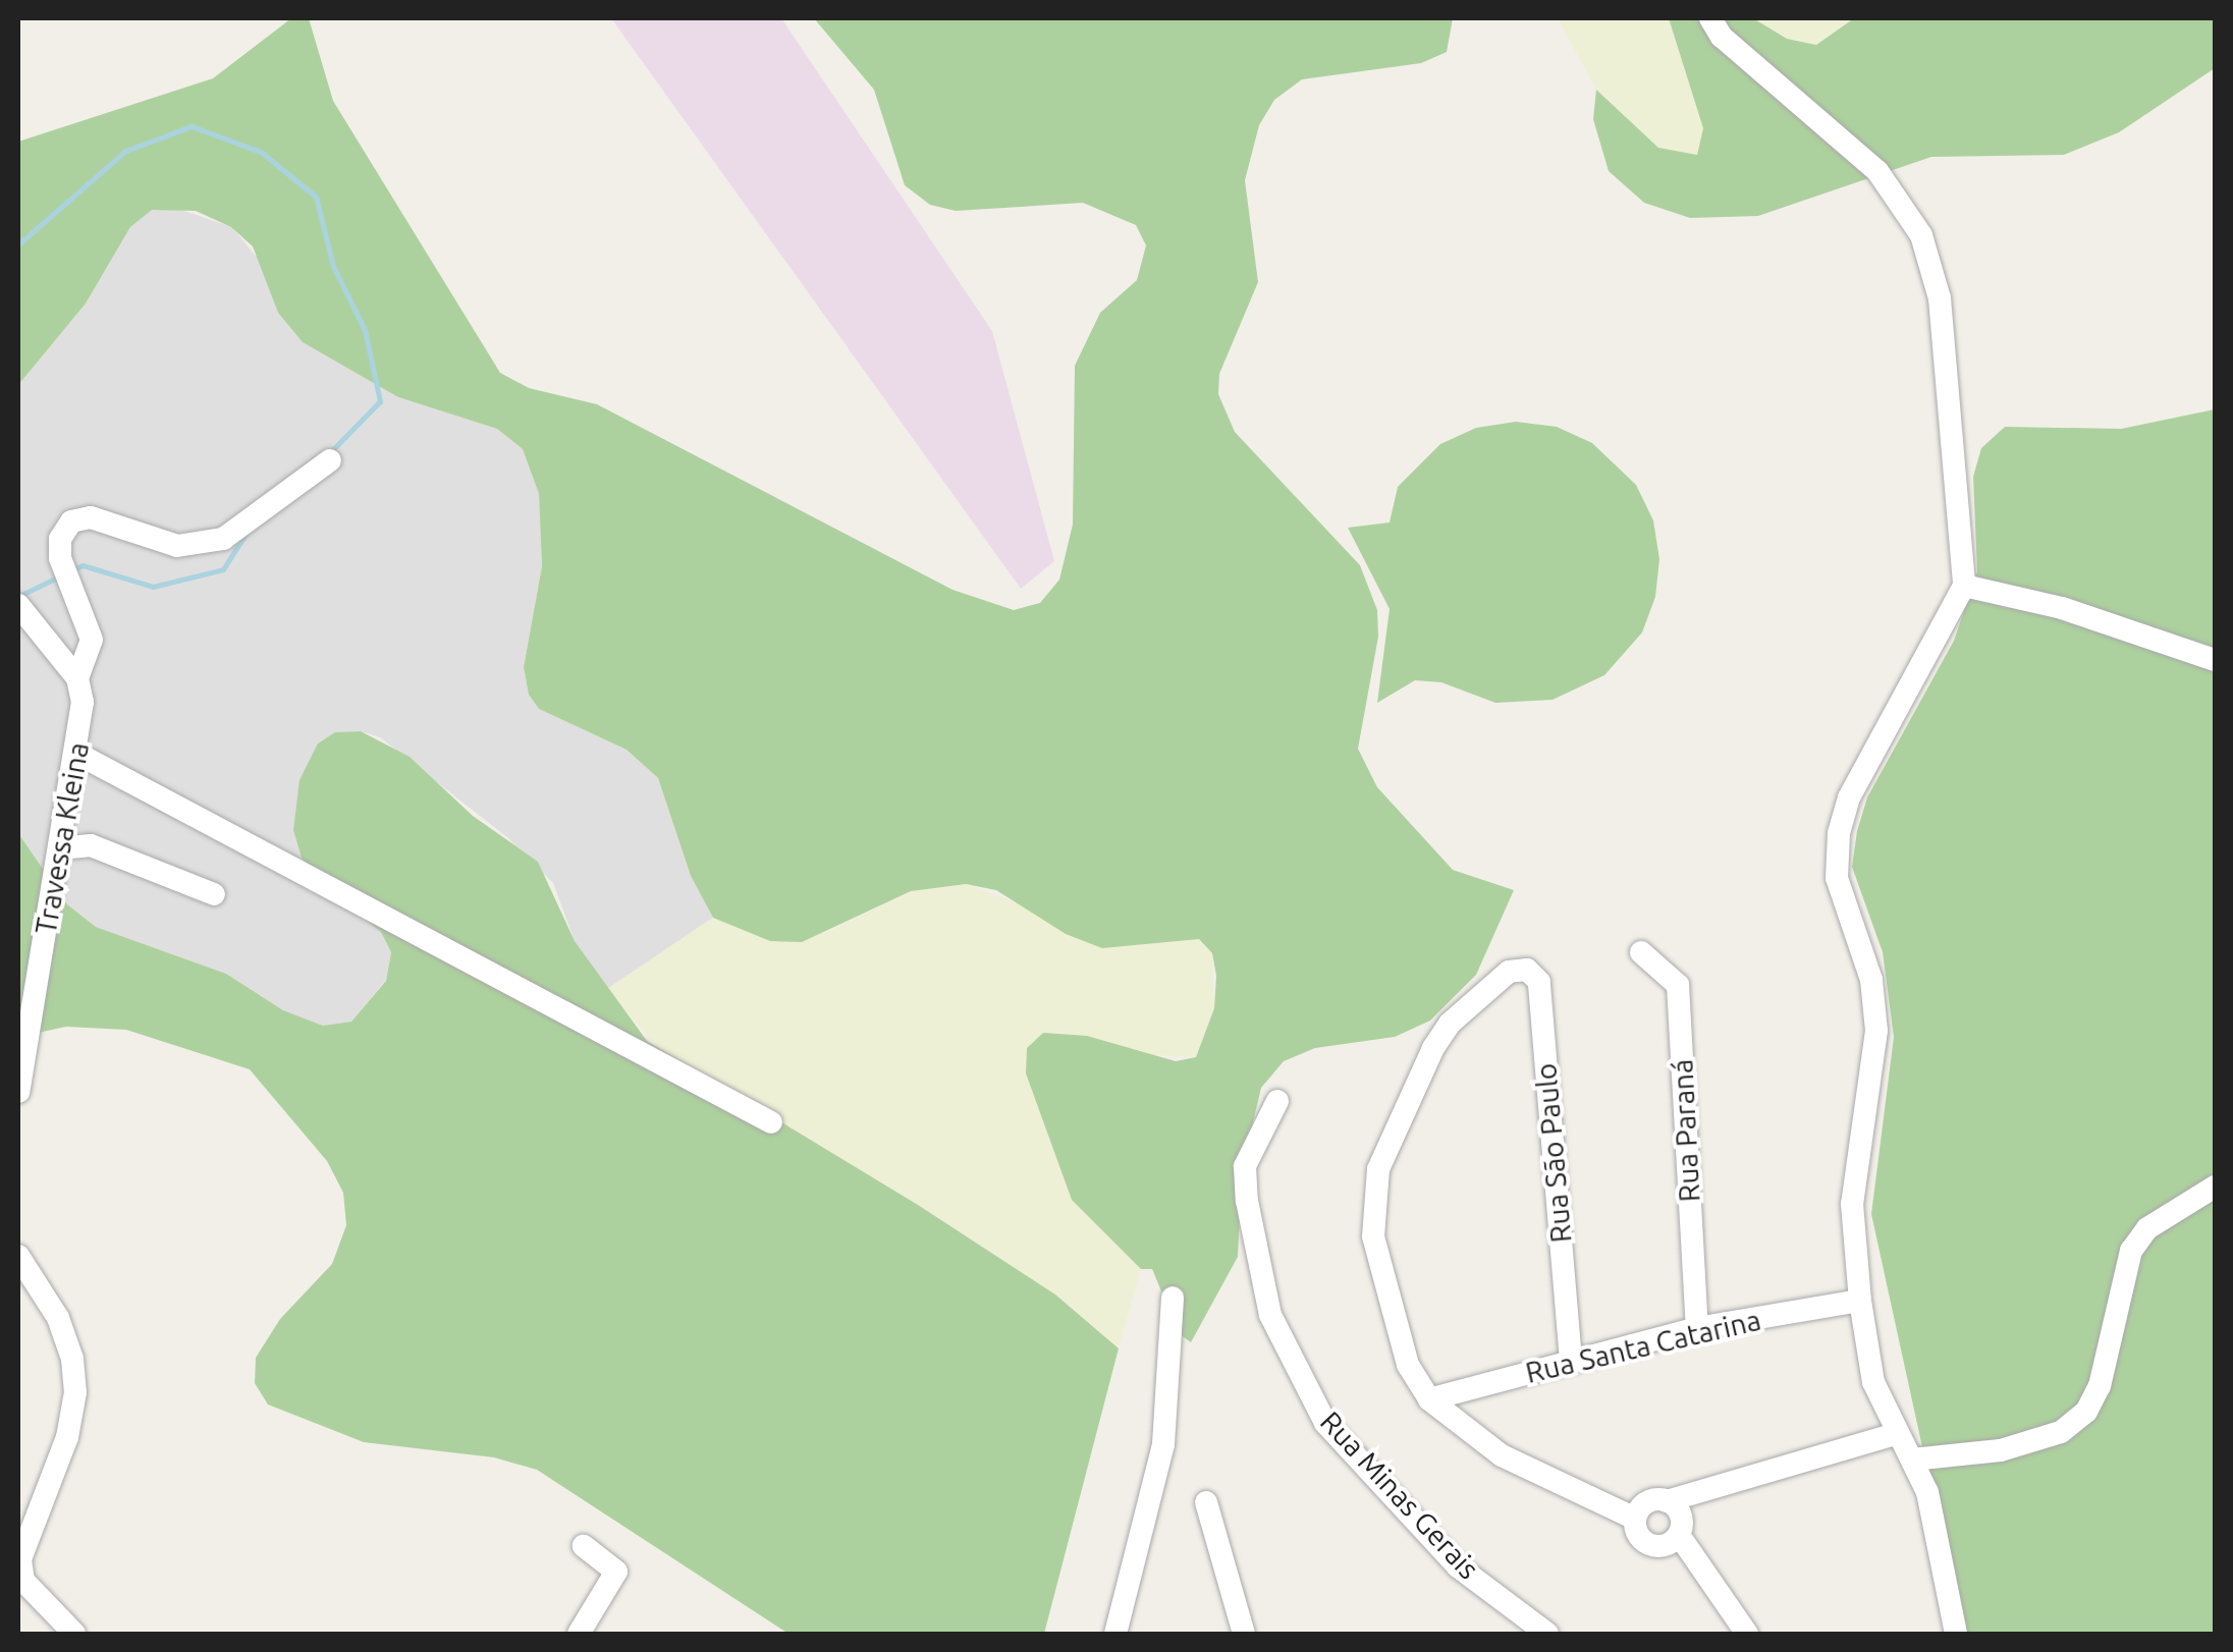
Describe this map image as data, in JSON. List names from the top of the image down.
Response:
{
  "streets": {
    "street": [
      "Travessa Kleina",
      "Rua Paraná",
      "Rua São Paulo",
      "Rua Santa Catarina",
      "Rua Minas Gerais"
    ]
  },
  "crossings": [
    ["Rua Paraná", "Rua Santa Catarina"],
    ["Rua São Paulo", "Rua Santa Catarina"]
  ]
}
